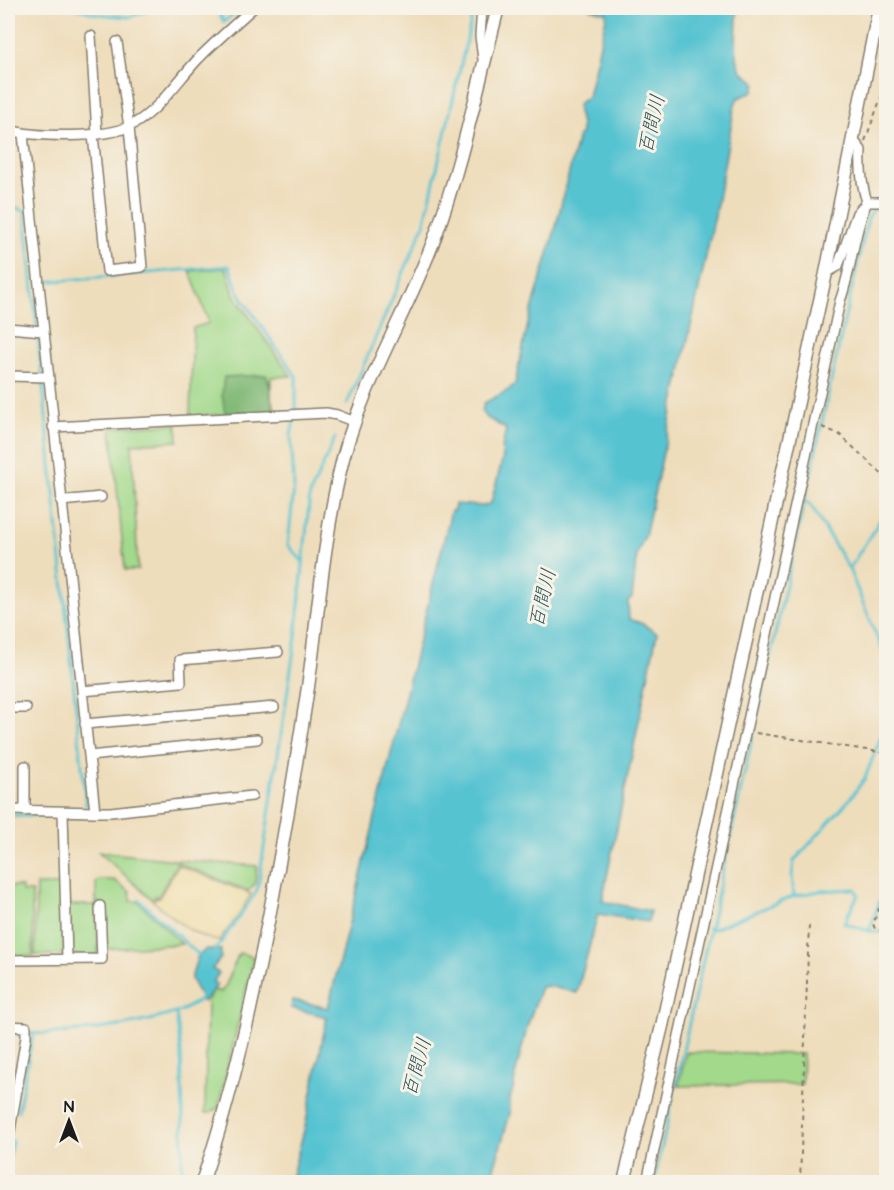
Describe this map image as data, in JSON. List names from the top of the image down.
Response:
{
  "water": ["百間川"],
  "north": "top"
}
